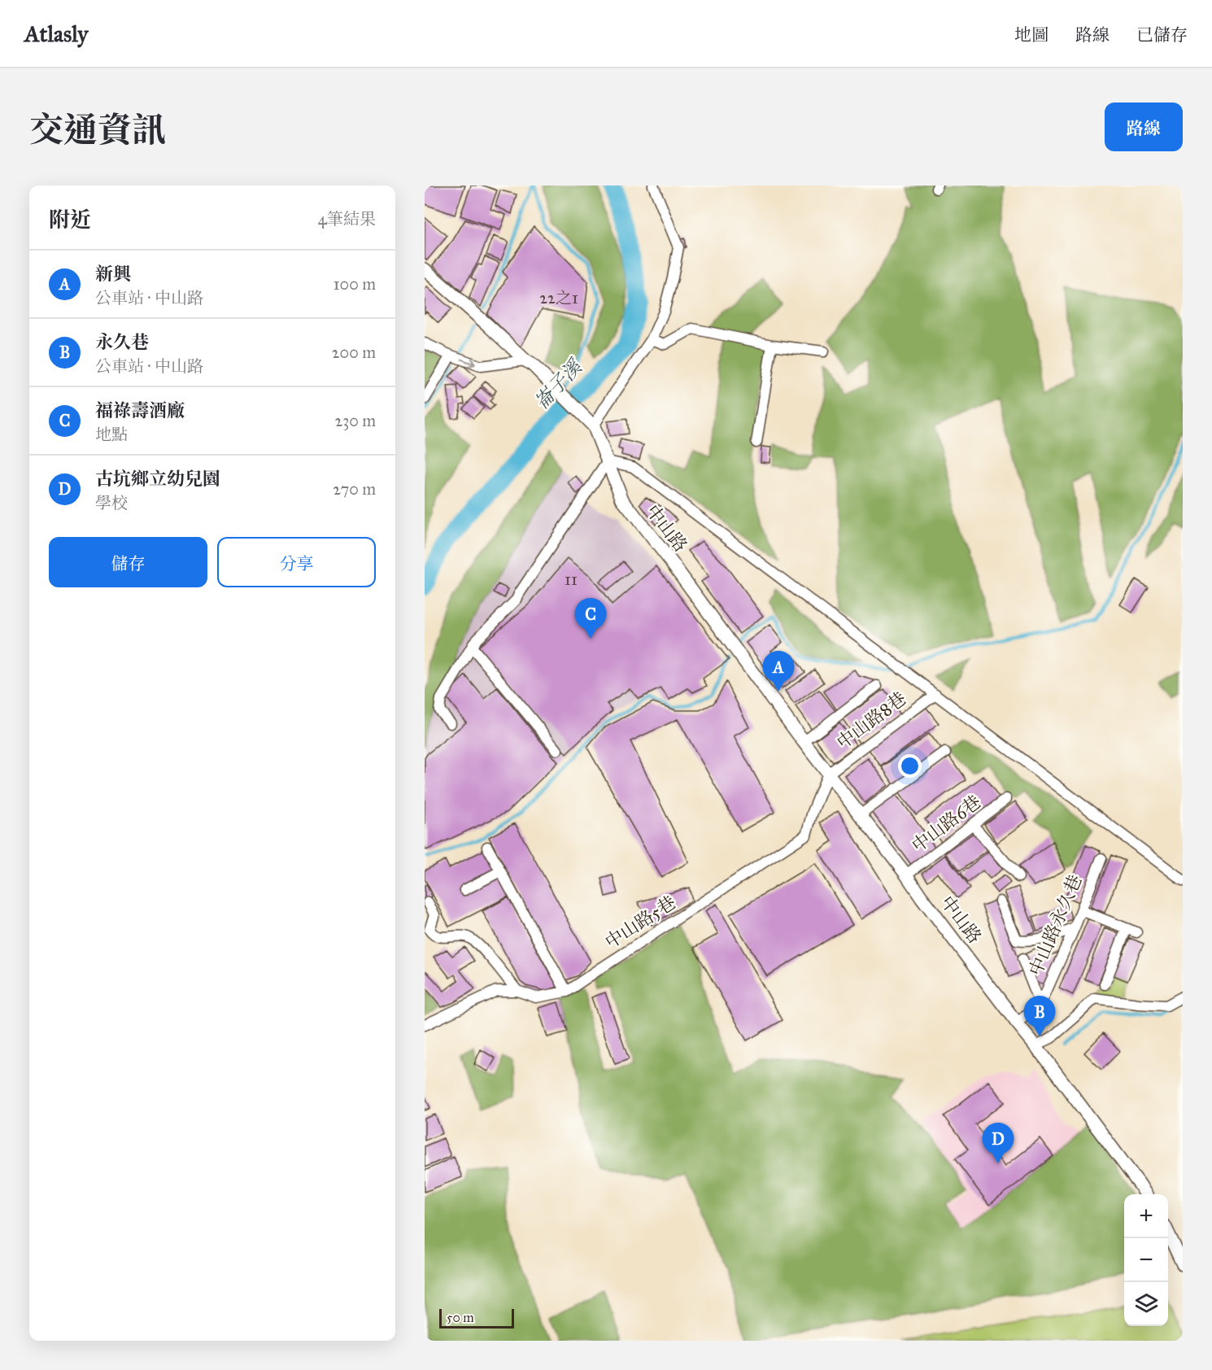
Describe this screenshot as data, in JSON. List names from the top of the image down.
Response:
{
  "streets": {
    "main road": ["中山路"],
    "street": [
      "中山路8巷",
      "中山路6巷",
      "中山路5巷",
      "中山路永久巷"
    ]
  },
  "crossings": [
    ["中山路", "中山路8巷"],
    ["中山路", "中山路6巷"],
    ["中山路", "中山路5巷"],
    ["中山路", "中山路永久巷"],
    ["中山路8巷", "中山路5巷"]
  ],
  "water": ["崙子溪"],
  "house_numbers": ["22之1", "11"],
  "scale_bar": "50 m",
  "page": {
    "header": "Atlasly",
    "nav": ["地圖", "路線", "已儲存"],
    "title": "交通資訊",
    "buttons": [
      "路線",
      ["儲存", "分享"]
    ],
    "heading": ["附近", "4筆結果"],
    "list": [
      {
        "mark": "A",
        "name": "新興",
        "note": "公車站 · 中山路",
        "value": "100 m"
      },
      {
        "mark": "B",
        "name": "永久巷",
        "note": "公車站 · 中山路",
        "value": "200 m"
      },
      {
        "mark": "C",
        "name": "福祿壽酒廠",
        "note": "地點",
        "value": "230 m"
      },
      {
        "mark": "D",
        "name": "古坑鄉立幼兒園",
        "note": "學校",
        "value": "270 m"
      }
    ],
    "pins": [
      "C",
      "A",
      "B",
      "D"
    ],
    "map_buttons": ["+", "−"],
    "scale": "50 m"
  }
}
